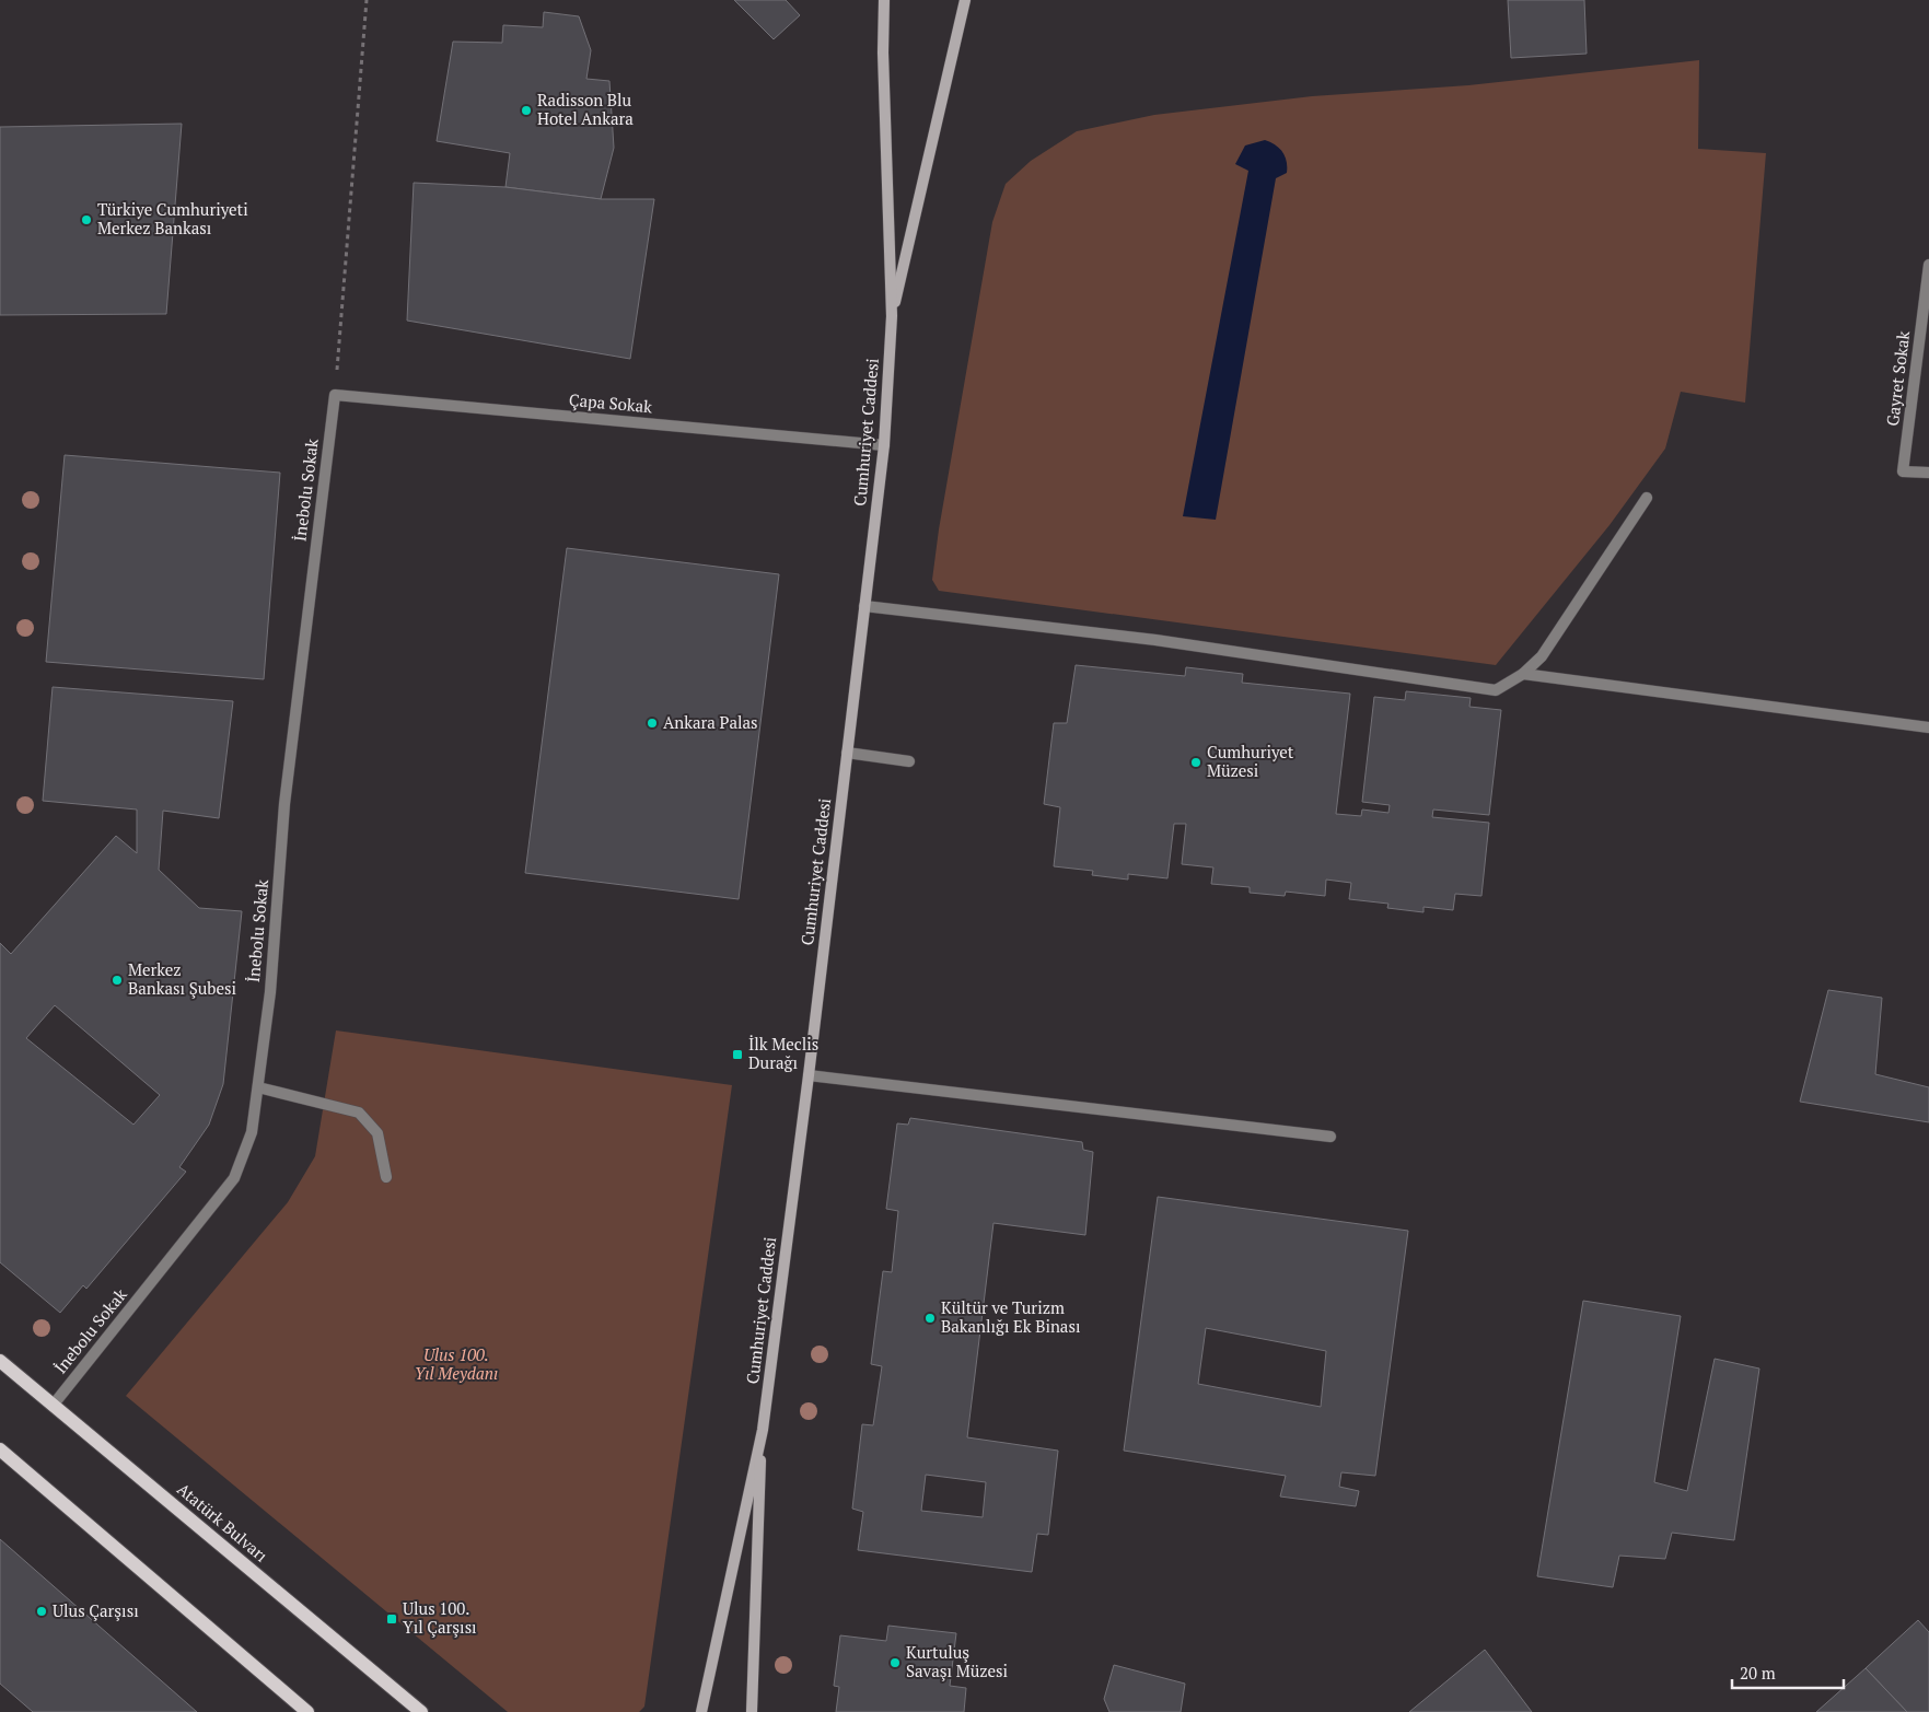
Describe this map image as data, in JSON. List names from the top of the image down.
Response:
{
  "streets": {
    "main road": ["Cumhuriyet Caddesi", "Atatürk Bulvarı"],
    "street": ["Gayret Sokak", "Çapa Sokak", "İnebolu Sokak"]
  },
  "crossings": [
    ["Çapa Sokak", "Cumhuriyet Caddesi"],
    ["Çapa Sokak", "İnebolu Sokak"],
    ["İnebolu Sokak", "Atatürk Bulvarı"]
  ],
  "parks": ["Ulus 100. Yıl Meydanı"],
  "places": {
    "other": [
      "Radisson Blu Hotel Ankara",
      "Türkiye Cumhuriyeti Merkez Bankası",
      "Ankara Palas",
      "Cumhuriyet Müzesi",
      "Merkez Bankası Şubesi",
      "Kültür ve Turizm Bakanlığı Ek Binası",
      "Ulus Çarşısı",
      "Kurtuluş Savaşı Müzesi"
    ],
    "transit": ["İlk Meclis Durağı", "Ulus 100. Yıl Çarşısı"]
  },
  "scale_bar": "20 m"
}
